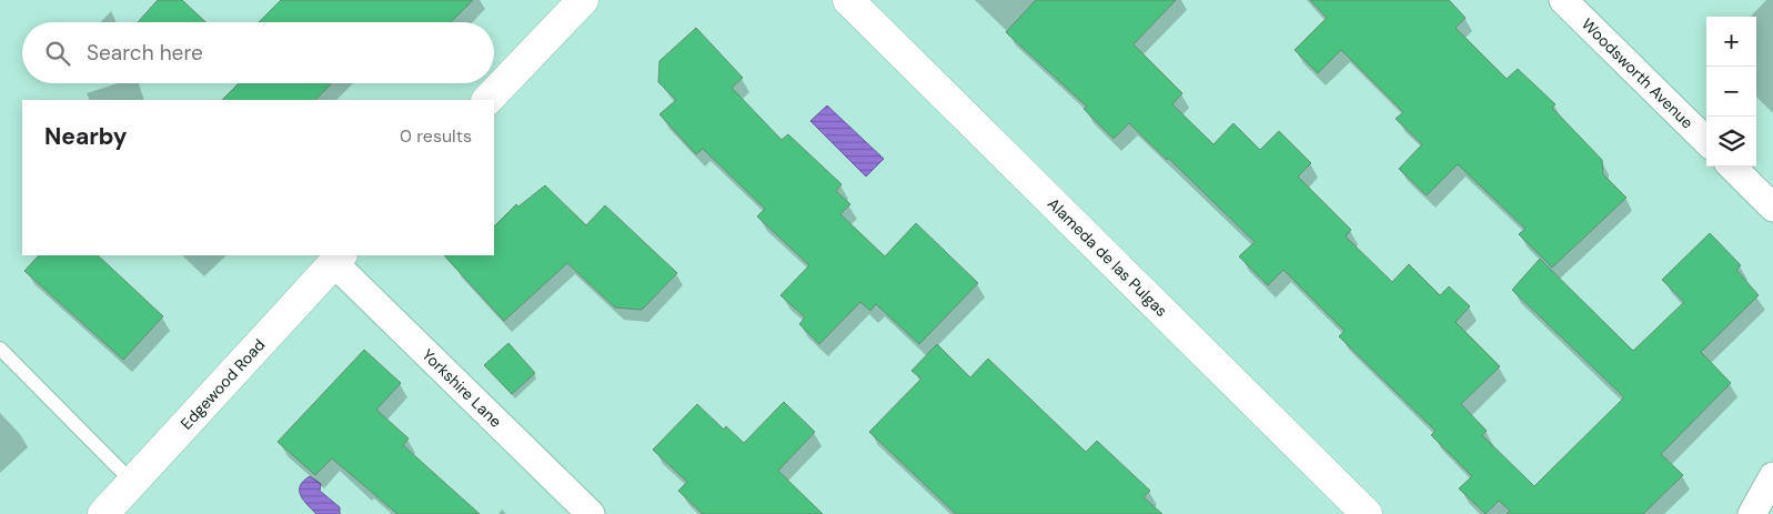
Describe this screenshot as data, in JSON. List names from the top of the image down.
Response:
{
  "streets": {
    "main road": ["Alameda de las Pulgas", "Edgewood Road"],
    "street": ["Woodsworth Avenue", "Yorkshire Lane"]
  },
  "crossings": [
    ["Edgewood Road", "Yorkshire Lane"]
  ],
  "page": {
    "map_buttons": ["+", "−"],
    "search": "Search here",
    "heading": ["Nearby", "0 results"]
  }
}
